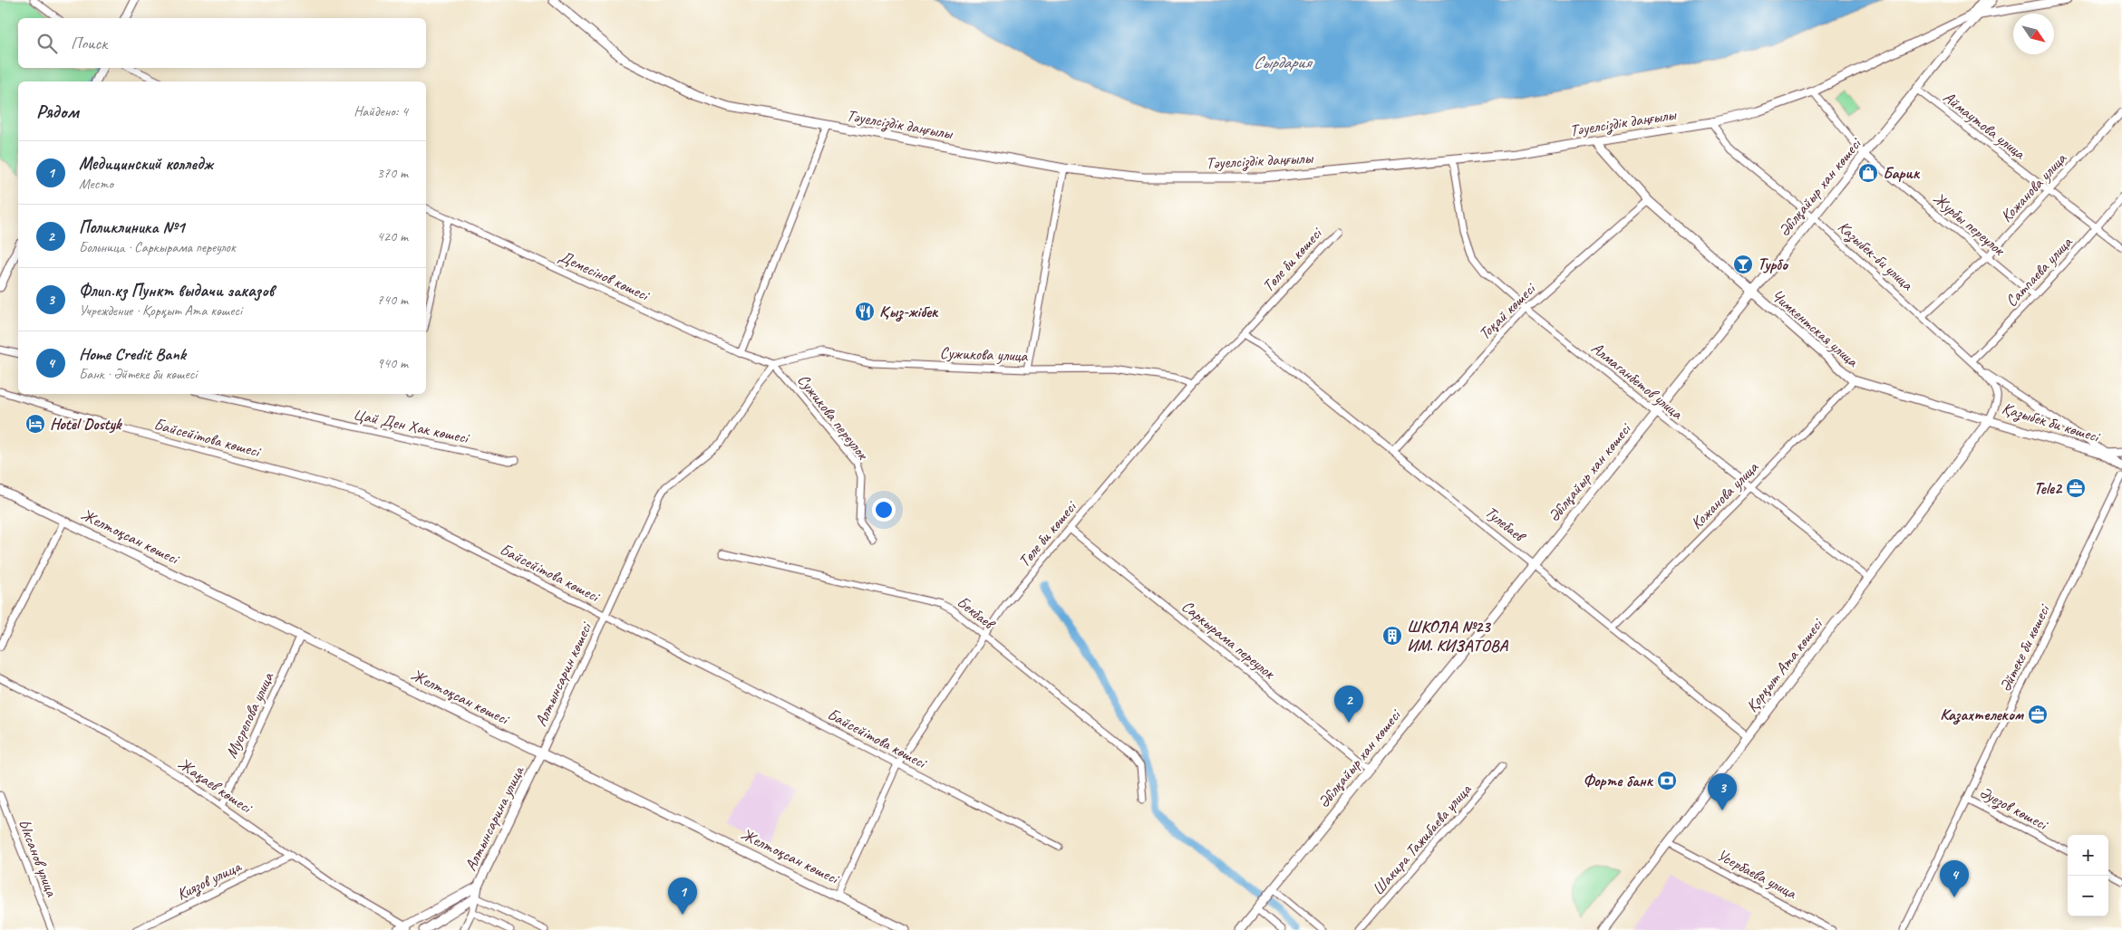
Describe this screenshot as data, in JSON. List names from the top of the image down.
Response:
{
  "streets": {
    "street": [
      "Тәуелсіздік даңғылы",
      "Аймаутова улица",
      "Әбілқайыр хан көшесі",
      "Кожанова улица",
      "Журбы переулок",
      "Казыбек-би улица",
      "Төле би көшесі",
      "Сатпаева улица",
      "Демесінов көшесі",
      "Тоқай көшесі",
      "Чимкентская улица",
      "Сужикова улица",
      "Алмаганбетов улица",
      "Сужикова переулок",
      "Қазыбек би көшесі",
      "Цай Ден Хак көшесі",
      "Байсейітова көшесі",
      "Тулебаев",
      "Желтоқсан көшесі",
      "Бекбаев",
      "Саркырама переулок",
      "Әйтеке би көшесі",
      "Қорқыт Ата көшесі",
      "Алтынсарин көшесі",
      "Мусрепова улица",
      "Жақаев көшесі",
      "Әуезов көшесі",
      "Алтынсарина улица",
      "Шакира Тажибаева улица",
      "Ыксанов улица",
      "Усербаева улица",
      "Киязов улица"
    ]
  },
  "crossings": [
    ["Тәуелсіздік даңғылы", "Журбы переулок"],
    ["Тәуелсіздік даңғылы", "Казыбек-би улица"],
    ["Тәуелсіздік даңғылы", "Чимкентская улица"],
    ["Тәуелсіздік даңғылы", "Алмаганбетов улица"],
    ["Аймаутова улица", "Әбілқайыр хан көшесі"],
    ["Аймаутова улица", "Кожанова улица"],
    ["Аймаутова улица", "Сатпаева улица"],
    ["Әбілқайыр хан көшесі", "Журбы переулок"],
    ["Әбілқайыр хан көшесі", "Казыбек-би улица"],
    ["Әбілқайыр хан көшесі", "Чимкентская улица"],
    ["Әбілқайыр хан көшесі", "Алмаганбетов улица"],
    ["Әбілқайыр хан көшесі", "Тулебаев"],
    ["Әбілқайыр хан көшесі", "Саркырама переулок"],
    ["Кожанова улица", "Журбы переулок"],
    ["Кожанова улица", "Казыбек-би улица"],
    ["Кожанова улица", "Чимкентская улица"],
    ["Кожанова улица", "Алмаганбетов улица"],
    ["Кожанова улица", "Тулебаев"],
    ["Журбы переулок", "Сатпаева улица"],
    ["Казыбек-би улица", "Сатпаева улица"],
    ["Казыбек-би улица", "Чимкентская улица"],
    ["Казыбек-би улица", "Қазыбек би көшесі"],
    ["Казыбек-би улица", "Қорқыт Ата көшесі"],
    ["Төле би көшесі", "Сужикова улица"],
    ["Төле би көшесі", "Байсейітова көшесі"],
    ["Төле би көшесі", "Тулебаев"],
    ["Төле би көшесі", "Желтоқсан көшесі"],
    ["Төле би көшесі", "Бекбаев"],
    ["Төле би көшесі", "Саркырама переулок"],
    ["Демесінов көшесі", "Сужикова улица"],
    ["Демесінов көшесі", "Сужикова переулок"],
    ["Демесінов көшесі", "Алтынсарин көшесі"],
    ["Тоқай көшесі", "Чимкентская улица"],
    ["Тоқай көшесі", "Алмаганбетов улица"],
    ["Тоқай көшесі", "Тулебаев"],
    ["Чимкентская улица", "Қазыбек би көшесі"],
    ["Чимкентская улица", "Қорқыт Ата көшесі"],
    ["Сужикова улица", "Сужикова переулок"],
    ["Сужикова улица", "Алтынсарин көшесі"],
    ["Алмаганбетов улица", "Қорқыт Ата көшесі"],
    ["Сужикова переулок", "Алтынсарин көшесі"],
    ["Қазыбек би көшесі", "Қорқыт Ата көшесі"],
    ["Байсейітова көшесі", "Алтынсарин көшесі"],
    ["Тулебаев", "Қорқыт Ата көшесі"],
    ["Желтоқсан көшесі", "Алтынсарин көшесі"],
    ["Желтоқсан көшесі", "Мусрепова улица"],
    ["Желтоқсан көшесі", "Алтынсарина улица"],
    ["Әйтеке би көшесі", "Әуезов көшесі"],
    ["Қорқыт Ата көшесі", "Усербаева улица"],
    ["Алтынсарин көшесі", "Алтынсарина улица"],
    ["Мусрепова улица", "Жақаев көшесі"],
    ["Жақаев көшесі", "Киязов улица"]
  ],
  "water": ["Сырдария"],
  "places": {
    "shop": ["Барик"],
    "bar": ["Турбо"],
    "restaurant": ["Қыз-жібек"],
    "hotel": ["Hotel Dostyk"],
    "office": ["Tele2", "Казахтелеком"],
    "building": ["ШКОЛА №23 ИМ. КИЗАТОВА"],
    "bank": ["Форте банк"]
  },
  "north": "bottom right",
  "page": {
    "search": "Поиск",
    "heading": ["Рядом", "Найдено: 4"],
    "list": [
      {
        "mark": "1",
        "name": "Медицинский колледж",
        "note": "Место",
        "value": "370 m"
      },
      {
        "mark": "2",
        "name": "Поликлиника №1",
        "note": "Больница · Саркырама переулок",
        "value": "420 m"
      },
      {
        "mark": "3",
        "name": "Флип.кз Пункт выдачи заказов",
        "note": "Учреждение · Қорқыт Ата көшесі",
        "value": "740 m"
      },
      {
        "mark": "4",
        "name": "Home Credit Bank",
        "note": "Банк · Әйтеке би көшесі",
        "value": "940 m"
      }
    ],
    "pins": [
      "2",
      "3",
      "4",
      "1"
    ],
    "map_buttons": ["+", "−"]
  }
}
